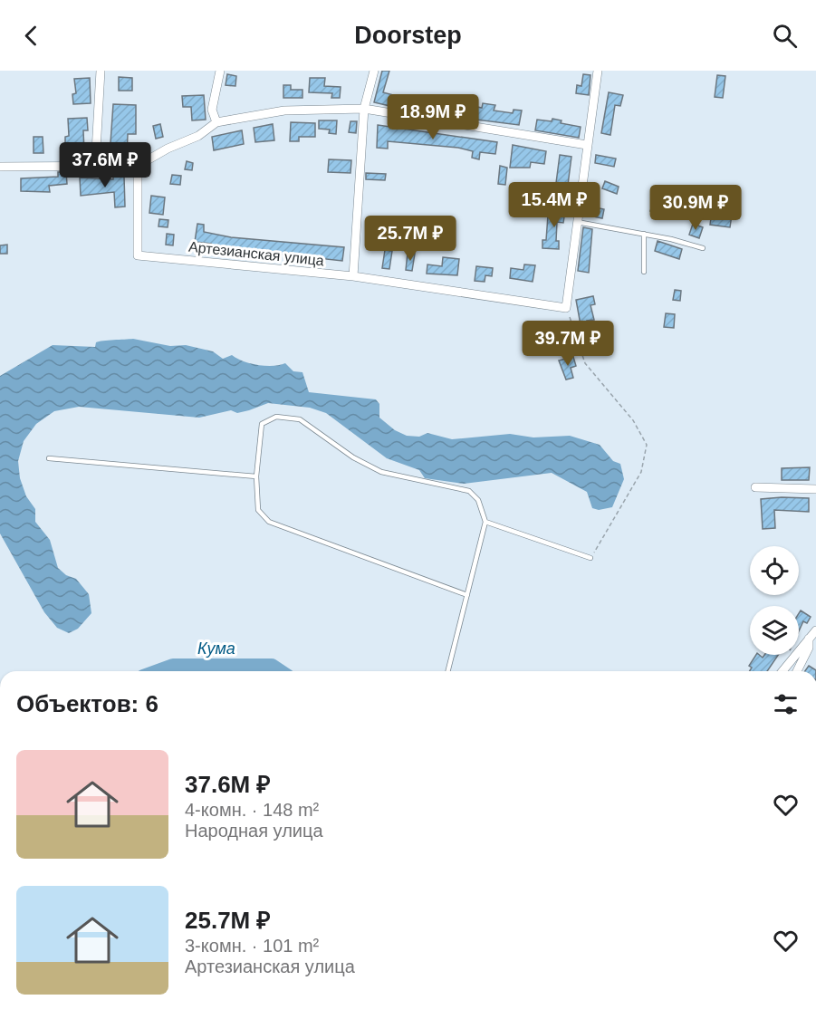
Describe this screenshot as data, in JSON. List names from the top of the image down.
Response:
{
  "streets": {
    "street": ["Артезианская улица"]
  },
  "water": ["Кума"],
  "page": {
    "header": "Doorstep",
    "price": [
      "18.9M ₽",
      "37.6M ₽",
      "15.4M ₽",
      "30.9M ₽",
      "25.7M ₽",
      "39.7M ₽"
    ],
    "heading": "Объектов: 6",
    "list": [
      {
        "name": "37.6M ₽",
        "note": "4-комн. · 148 m² · Народная улица"
      },
      {
        "name": "25.7M ₽",
        "note": "3-комн. · 101 m² · Артезианская улица"
      }
    ]
  }
}
